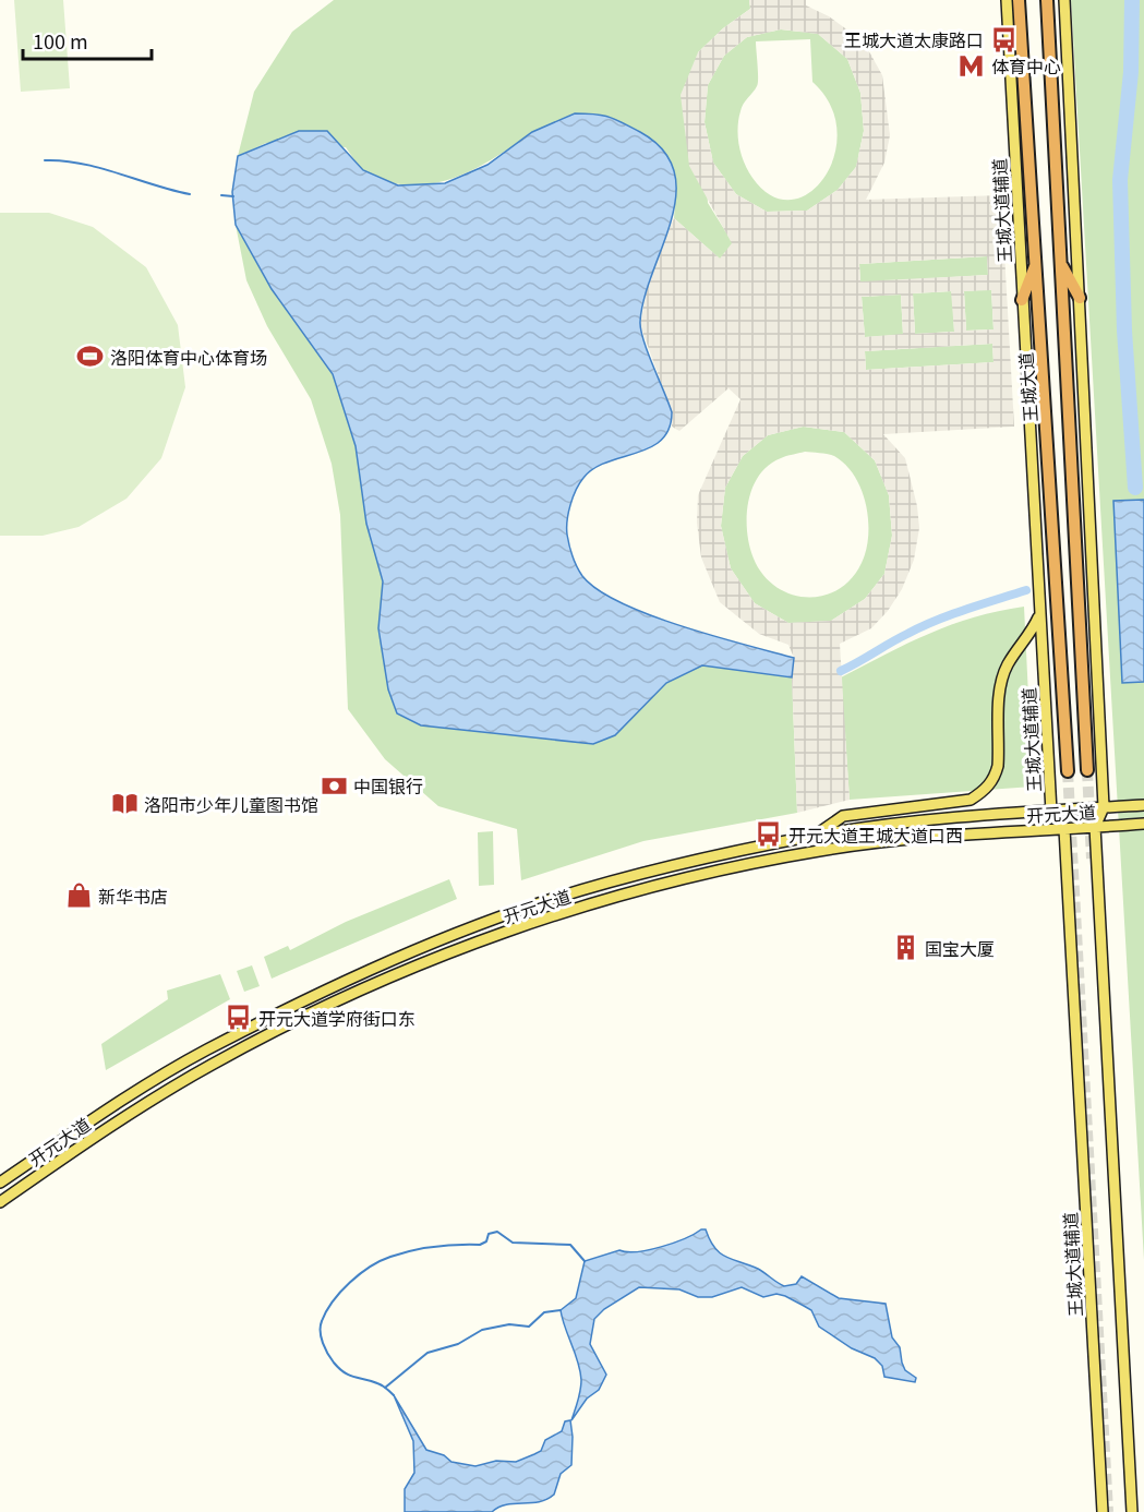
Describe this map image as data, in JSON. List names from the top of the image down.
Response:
{
  "streets": {
    "highway": ["王城大道"],
    "main road": ["王城大道辅道", "开元大道"]
  },
  "crossings": [
    ["王城大道辅道", "开元大道"]
  ],
  "places": {
    "bus stop": ["王城大道太康路口", "开元大道王城大道口西", "开元大道学府街口东"],
    "metro station": ["体育中心"],
    "sports": ["洛阳体育中心体育场"],
    "bank": ["中国银行"],
    "library": ["洛阳市少年儿童图书馆"],
    "shop": ["新华书店"],
    "building": ["国宝大厦"]
  },
  "scale_bar": "100 m"
}
